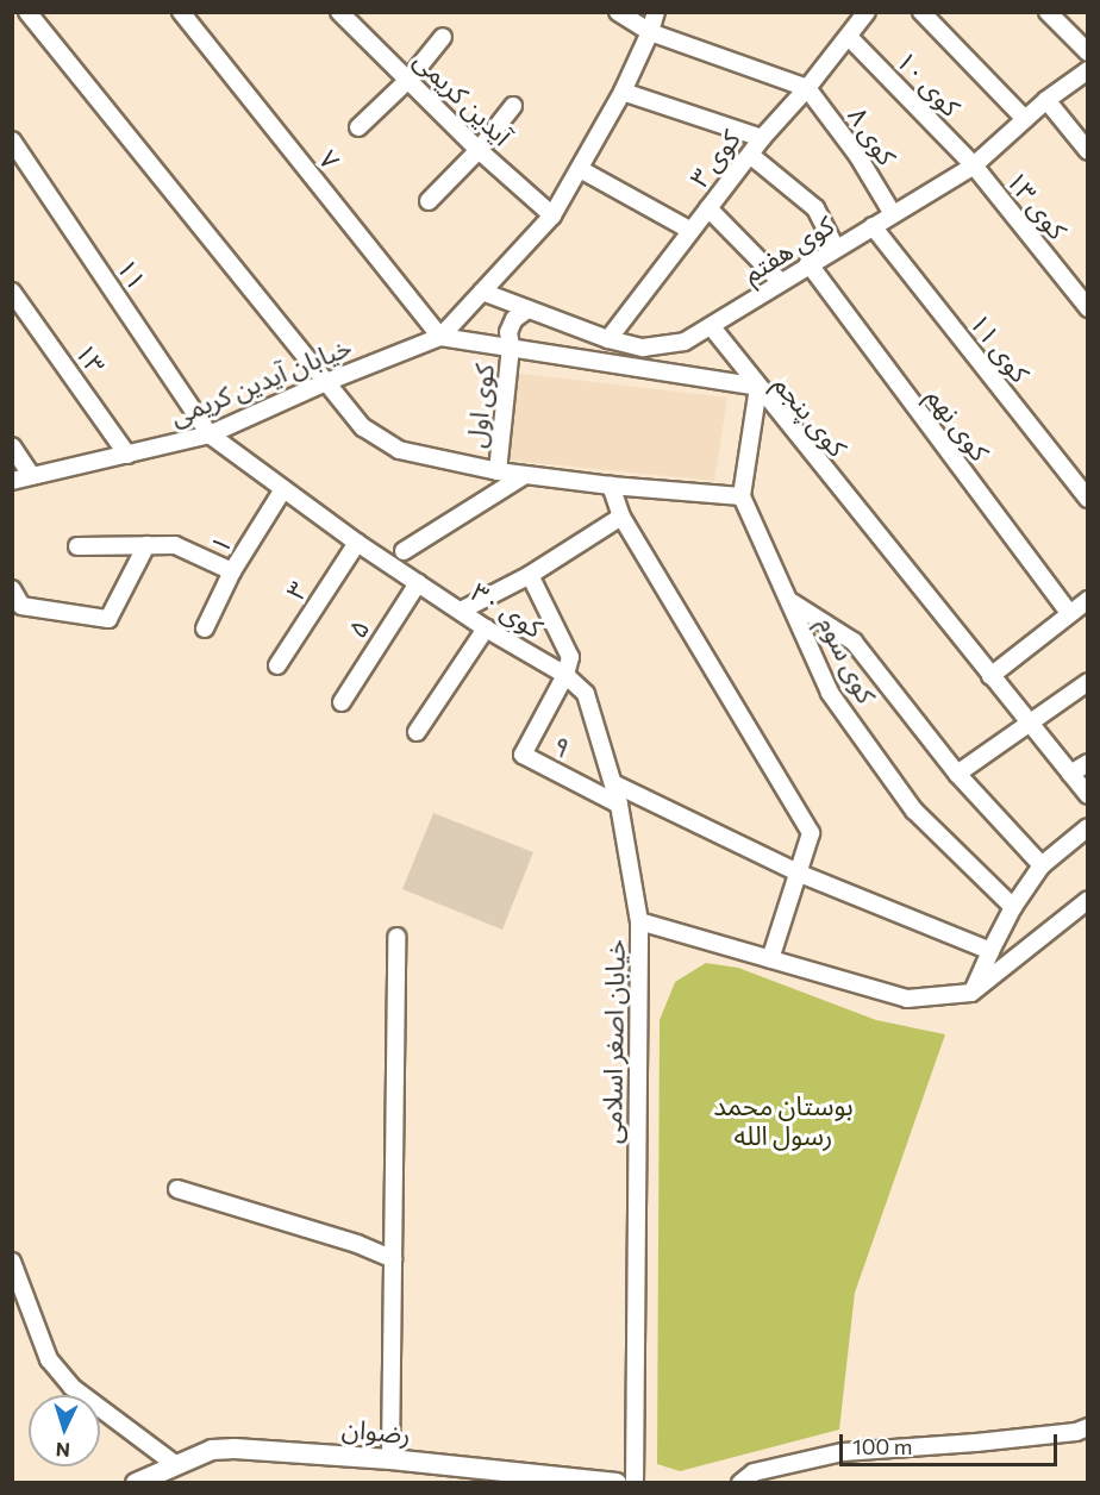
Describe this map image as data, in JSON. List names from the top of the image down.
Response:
{
  "streets": {
    "main road": ["رضوان"],
    "street": [
      "کوی ۱۰",
      "آیدین کریمی",
      "کوی ۸",
      "کوی ۳",
      "۷",
      "کوی ۱۳",
      "کوی هفتم",
      "۱۱",
      "کوی ۱۱",
      "۱۳",
      "خیابان آیدین کریمی",
      "کوی اول",
      "کوی پنجم",
      "کوی نهم",
      "۱",
      "۳",
      "کوی ۳۰",
      "۵",
      "کوی سوم",
      "۹",
      "خیابان اصغر اسلامی"
    ]
  },
  "crossings": [
    ["کوی ۱۰", "کوی ۳"],
    ["کوی ۱۰", "کوی ۱۳"],
    ["کوی ۱۰", "کوی هفتم"],
    ["کوی ۸", "کوی ۳"],
    ["کوی ۸", "کوی هفتم"],
    ["کوی ۳", "کوی هفتم"],
    ["۷", "خیابان آیدین کریمی"],
    ["۷", "کوی پنجم"],
    ["کوی ۱۳", "کوی هفتم"],
    ["کوی هفتم", "کوی ۱۱"],
    ["کوی هفتم", "کوی اول"],
    ["کوی هفتم", "کوی نهم"],
    ["۱۱", "خیابان آیدین کریمی"],
    ["۱۱", "کوی ۳۰"],
    ["۱۳", "خیابان آیدین کریمی"],
    ["خیابان آیدین کریمی", "کوی پنجم"],
    ["خیابان آیدین کریمی", "کوی ۳۰"],
    ["کوی اول", "کوی پنجم"],
    ["۱", "کوی ۳۰"],
    ["۳", "کوی ۳۰"],
    ["کوی ۳۰", "۵"],
    ["کوی ۳۰", "۹"],
    ["کوی ۳۰", "خیابان اصغر اسلامی"]
  ],
  "parks": ["بوستان محمد رسول الله"],
  "scale_bar": "100 m",
  "north": "bottom"
}
